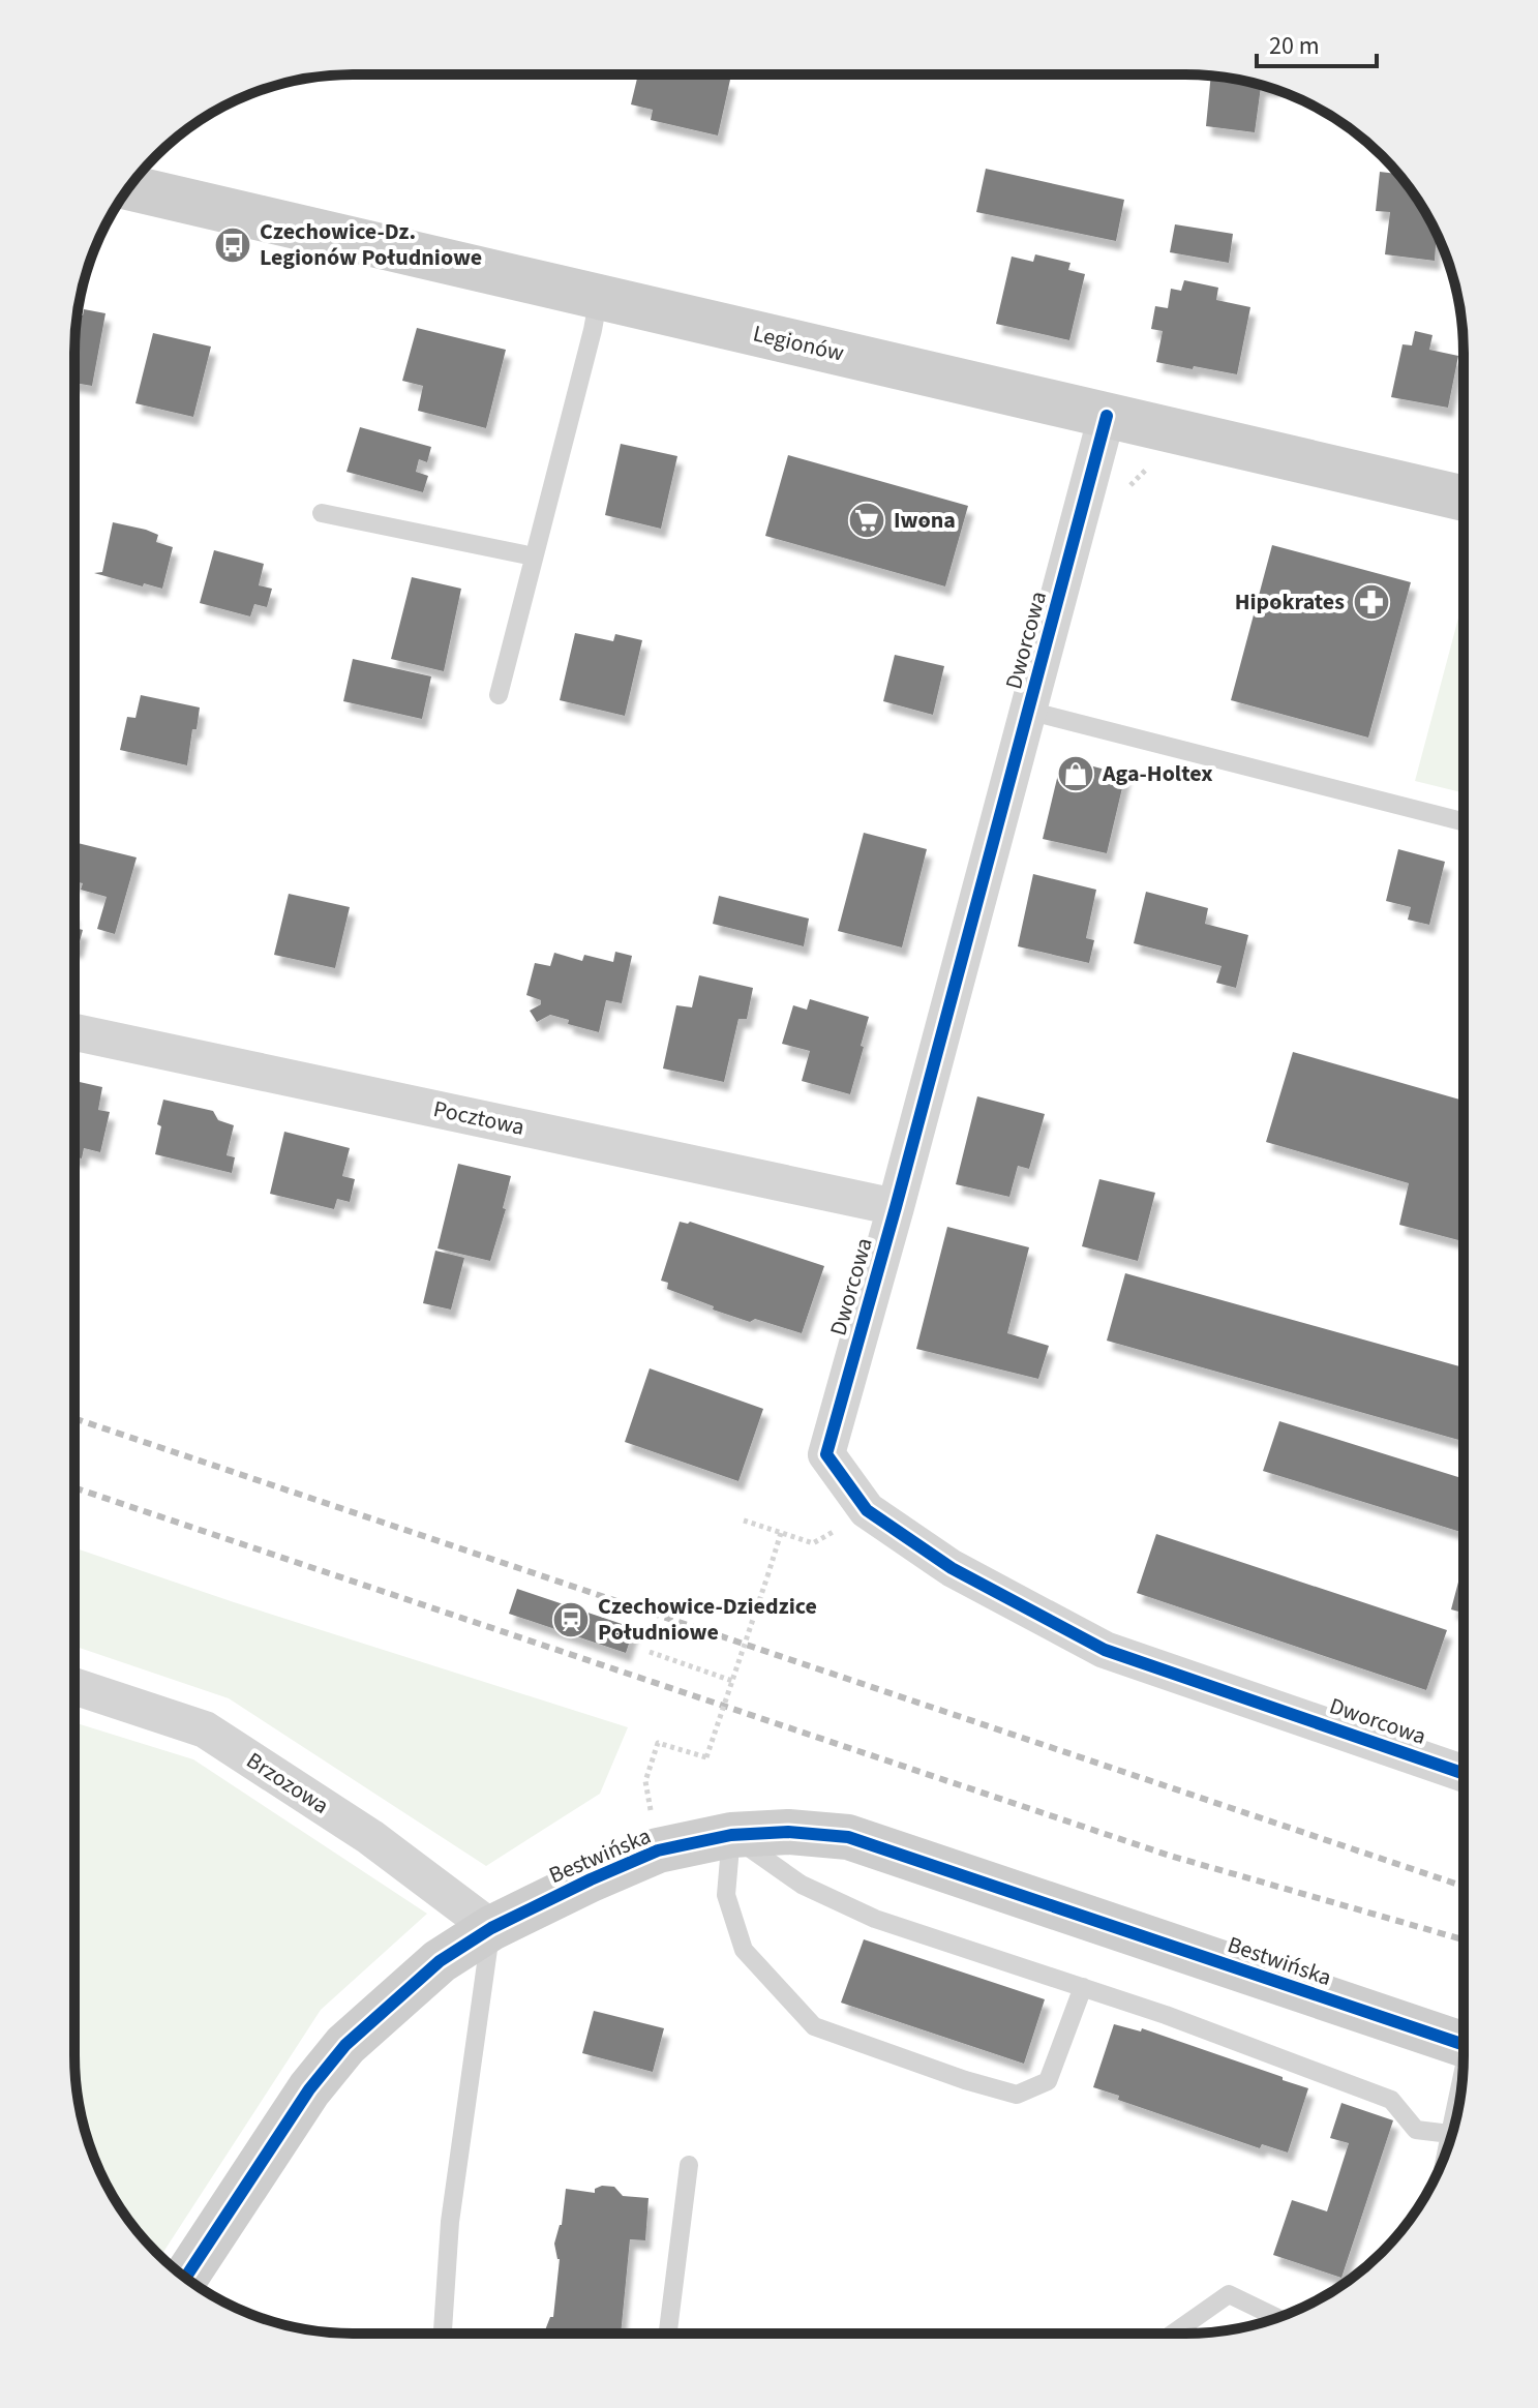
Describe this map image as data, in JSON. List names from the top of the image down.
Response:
{
  "streets": {
    "street": [
      "Legionów",
      "Dworcowa",
      "Pocztowa",
      "Brzozowa",
      "Bestwińska"
    ]
  },
  "crossings": [
    ["Legionów", "Dworcowa"],
    ["Dworcowa", "Pocztowa"],
    ["Brzozowa", "Bestwińska"]
  ],
  "places": {
    "bus stop": ["Czechowice-Dz. Legionów Południowe"],
    "supermarket": ["Iwona"],
    "pharmacy": ["Hipokrates"],
    "shop": ["Aga-Holtex"],
    "station": ["Czechowice-Dziedzice Południowe"]
  },
  "scale_bar": "20 m"
}
